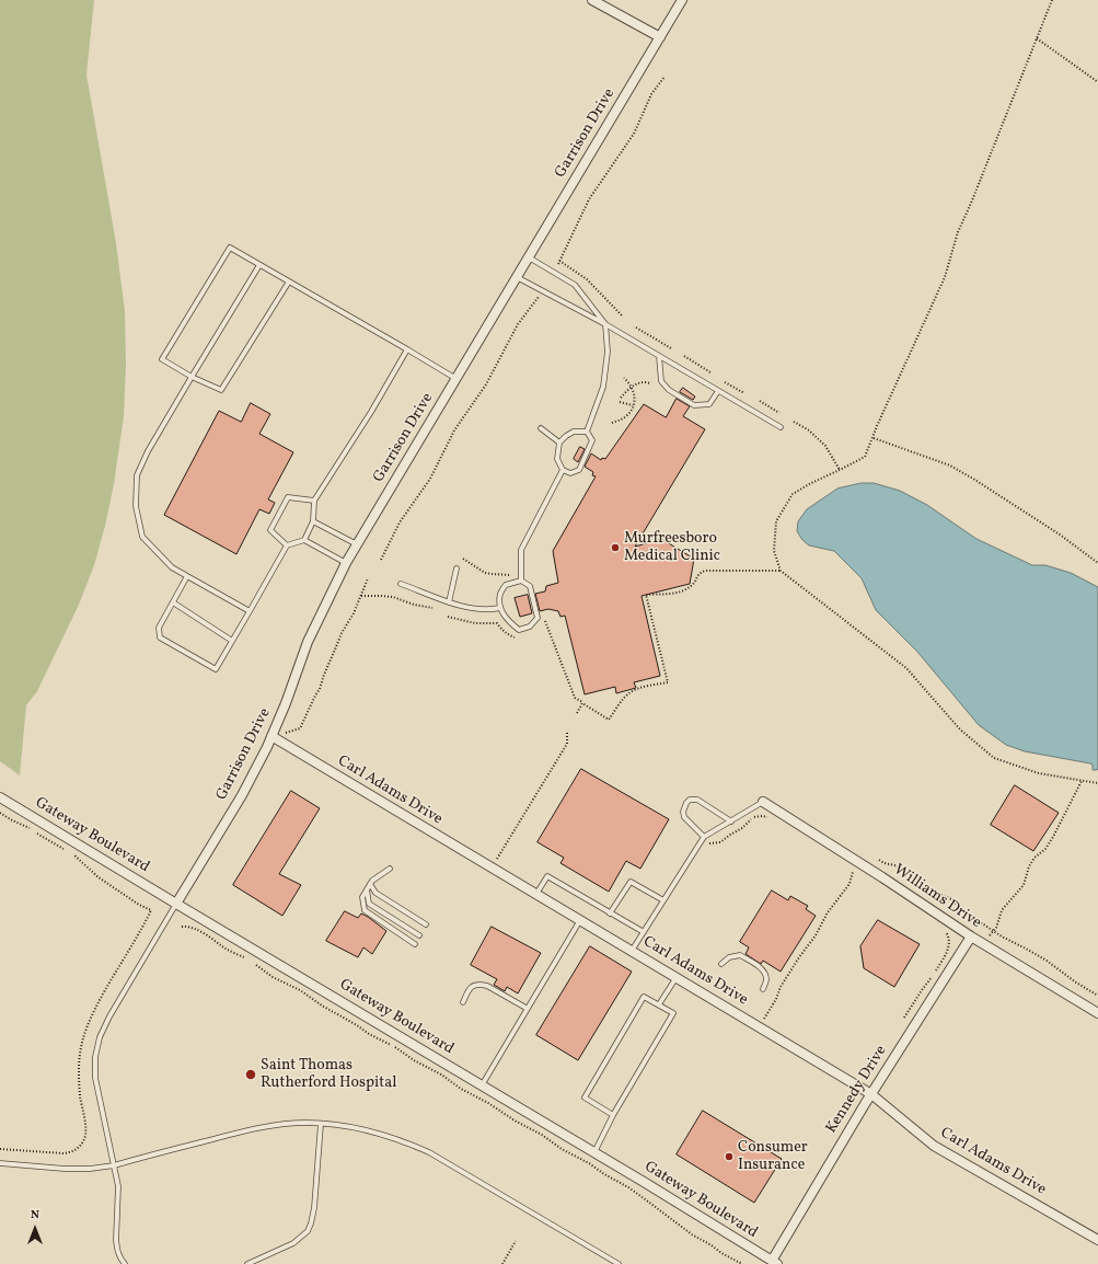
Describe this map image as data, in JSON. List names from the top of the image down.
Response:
{
  "streets": {
    "street": [
      "Garrison Drive",
      "Carl Adams Drive",
      "Gateway Boulevard",
      "Williams Drive",
      "Kennedy Drive"
    ]
  },
  "crossings": [
    ["Garrison Drive", "Carl Adams Drive"],
    ["Garrison Drive", "Gateway Boulevard"],
    ["Carl Adams Drive", "Kennedy Drive"],
    ["Gateway Boulevard", "Kennedy Drive"],
    ["Williams Drive", "Kennedy Drive"]
  ],
  "places": ["Murfreesboro Medical Clinic", "Saint Thomas Rutherford Hospital", "Consumer Insurance"],
  "north": "top"
}
